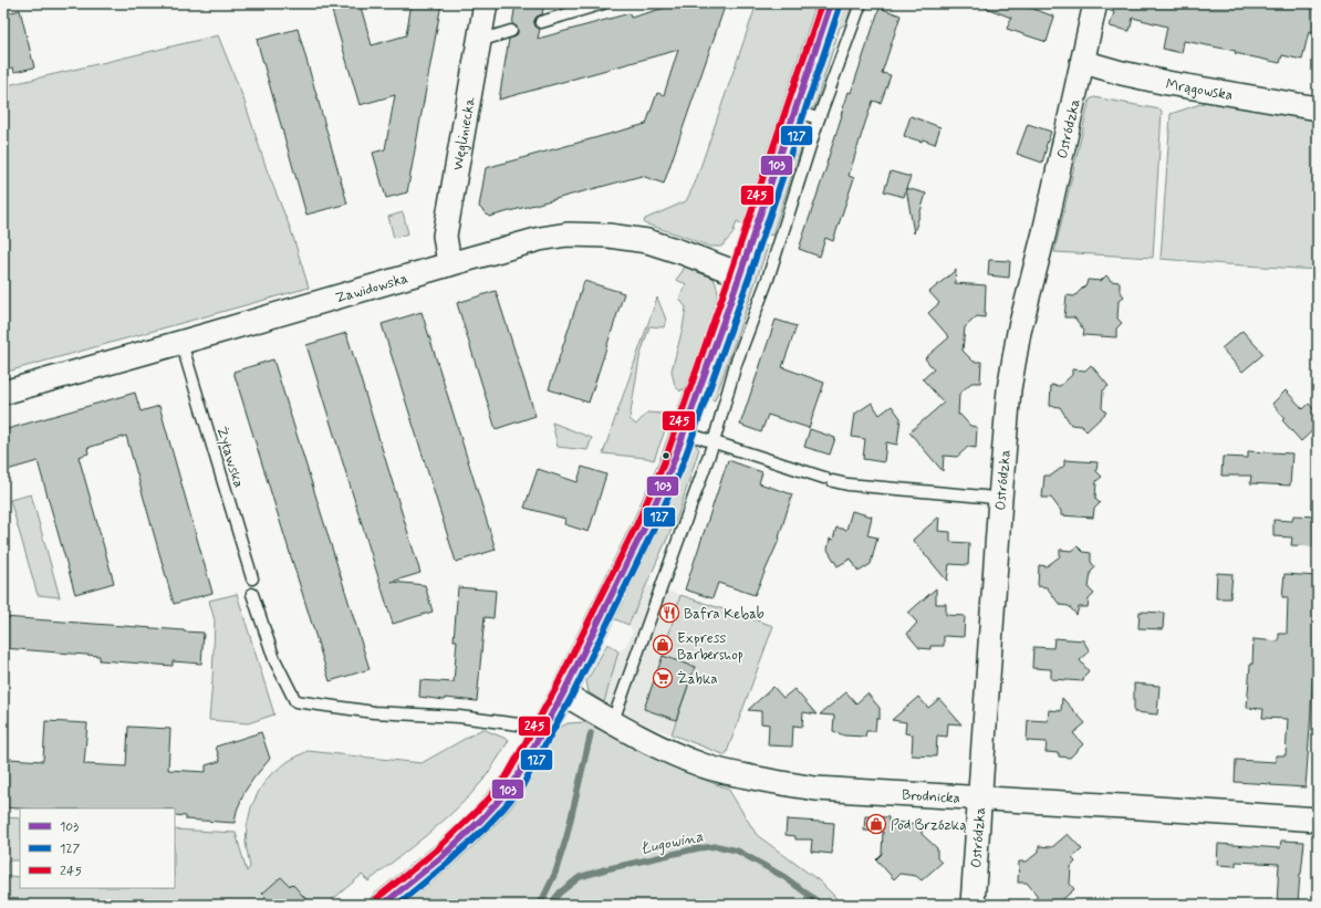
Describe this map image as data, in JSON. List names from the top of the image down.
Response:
{
  "streets": {
    "street": [
      "Mrągowska",
      "Ostródzka",
      "Węgliniecka",
      "Zawidowska",
      "Brodnicka"
    ],
    "lane": ["Żytawska"]
  },
  "crossings": [
    ["Mrągowska", "Ostródzka"],
    ["Ostródzka", "Brodnicka"],
    ["Węgliniecka", "Zawidowska"],
    ["Zawidowska", "Żytawska"]
  ],
  "water": ["Ługowina"],
  "places": {
    "restaurant": ["Bafra Kebab"],
    "shop": ["Express Barbershop", "Pod Brzózką"],
    "supermarket": ["Żabka"]
  },
  "lines": ["transit line 103", "transit line 245", "transit line 127"],
  "legend": ["103", "127", "245"]
}
